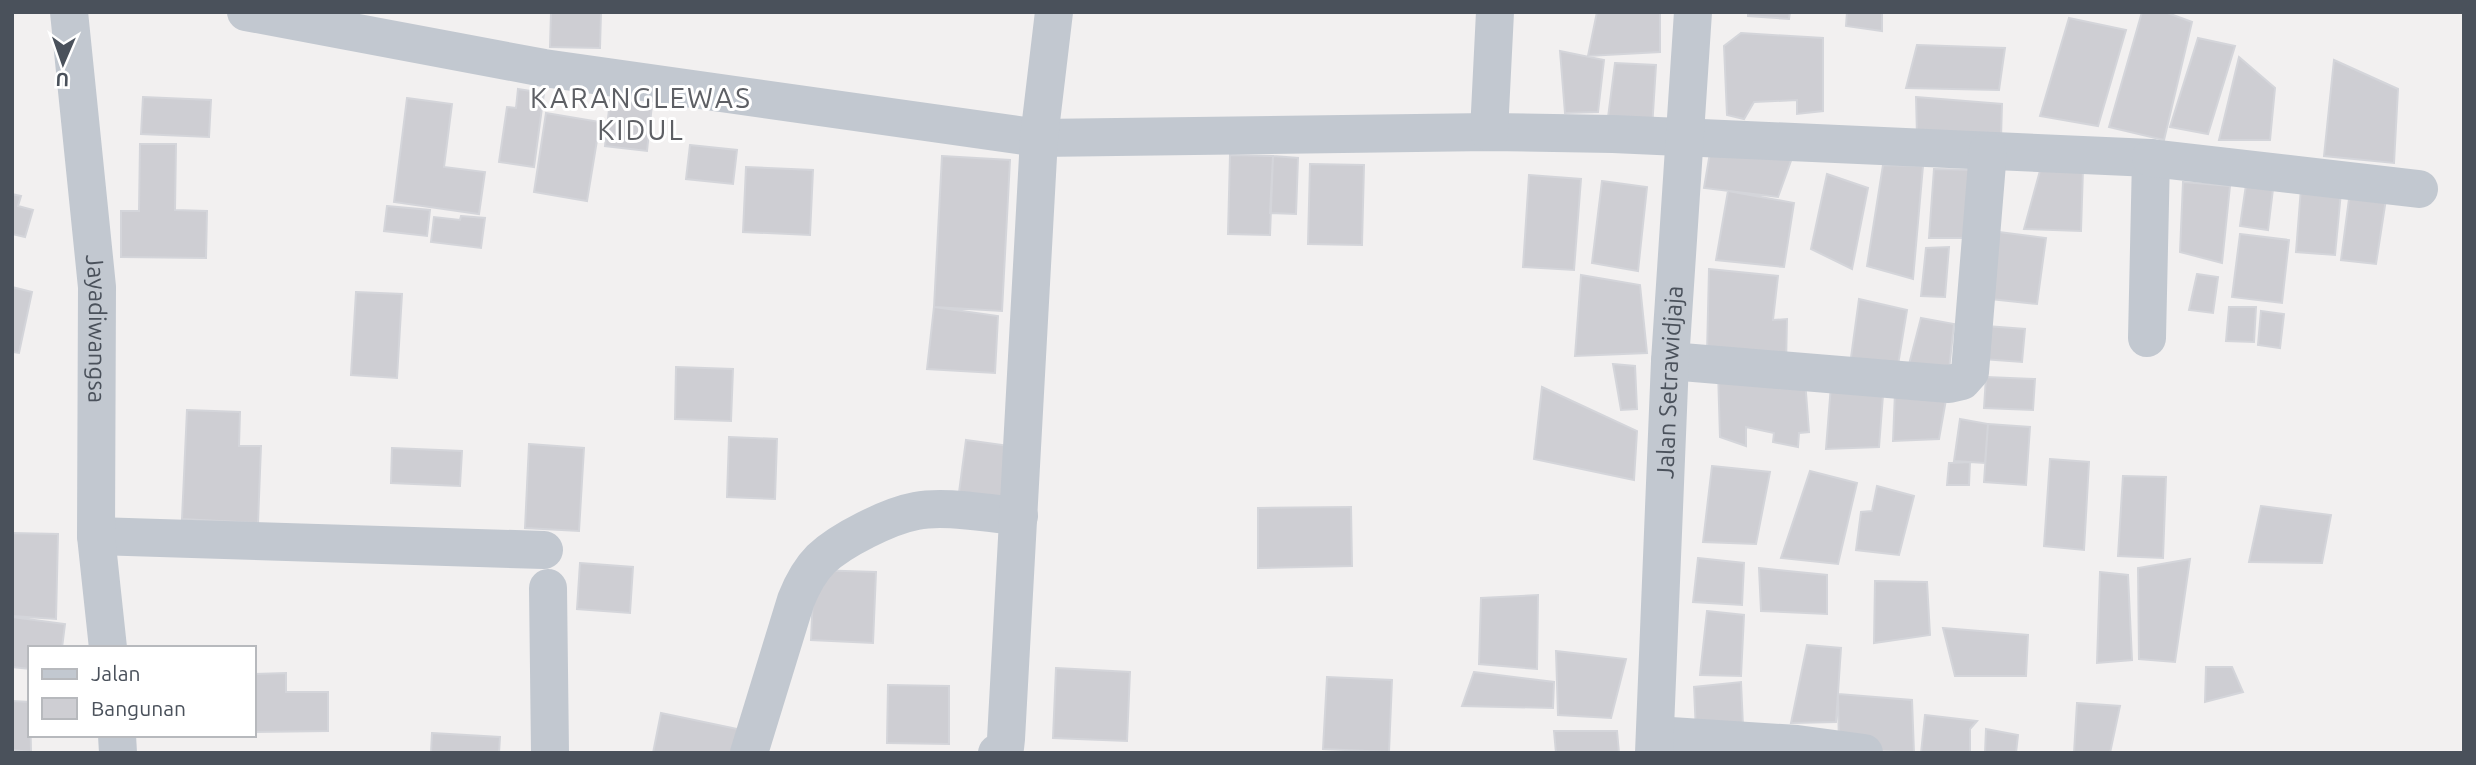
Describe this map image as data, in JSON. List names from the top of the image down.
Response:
{
  "streets": {
    "street": ["Jayadiwangsa", "Jalan Setrawidjaja"]
  },
  "districts": ["KARANGLEWAS KIDUL"],
  "legend": ["Jalan", "Bangunan"],
  "north": "bottom"
}
